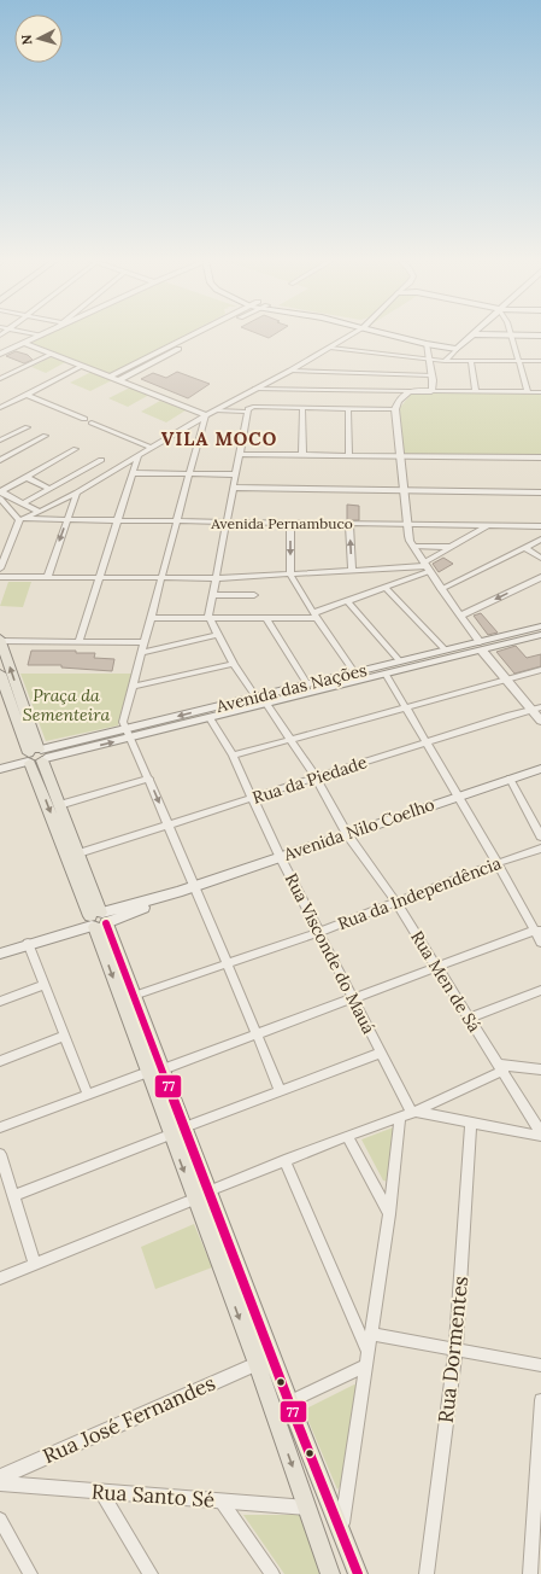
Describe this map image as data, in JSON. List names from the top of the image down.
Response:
{
  "streets": {
    "main road": ["Avenida das Nações", "Avenida Nilo Coelho"],
    "street": [
      "Avenida Pernambuco",
      "Rua da Piedade",
      "Rua da Independência",
      "Rua Visconde do Mauá",
      "Rua Men de Sá",
      "Rua Dormentes",
      "Rua José Fernandes",
      "Rua Santo Sé"
    ]
  },
  "crossings": [
    ["Avenida das Nações", "Rua Visconde do Mauá"],
    ["Avenida das Nações", "Rua Men de Sá"],
    ["Rua da Piedade", "Rua Visconde do Mauá"],
    ["Rua da Piedade", "Rua Men de Sá"],
    ["Avenida Nilo Coelho", "Rua Visconde do Mauá"],
    ["Avenida Nilo Coelho", "Rua Men de Sá"],
    ["Rua da Independência", "Rua Visconde do Mauá"],
    ["Rua da Independência", "Rua Men de Sá"],
    ["Rua José Fernandes", "Rua Santo Sé"]
  ],
  "districts": ["VILA MOCO"],
  "parks": ["Praça da Sementeira"],
  "lines": ["transit line 77"],
  "north": "left"
}
